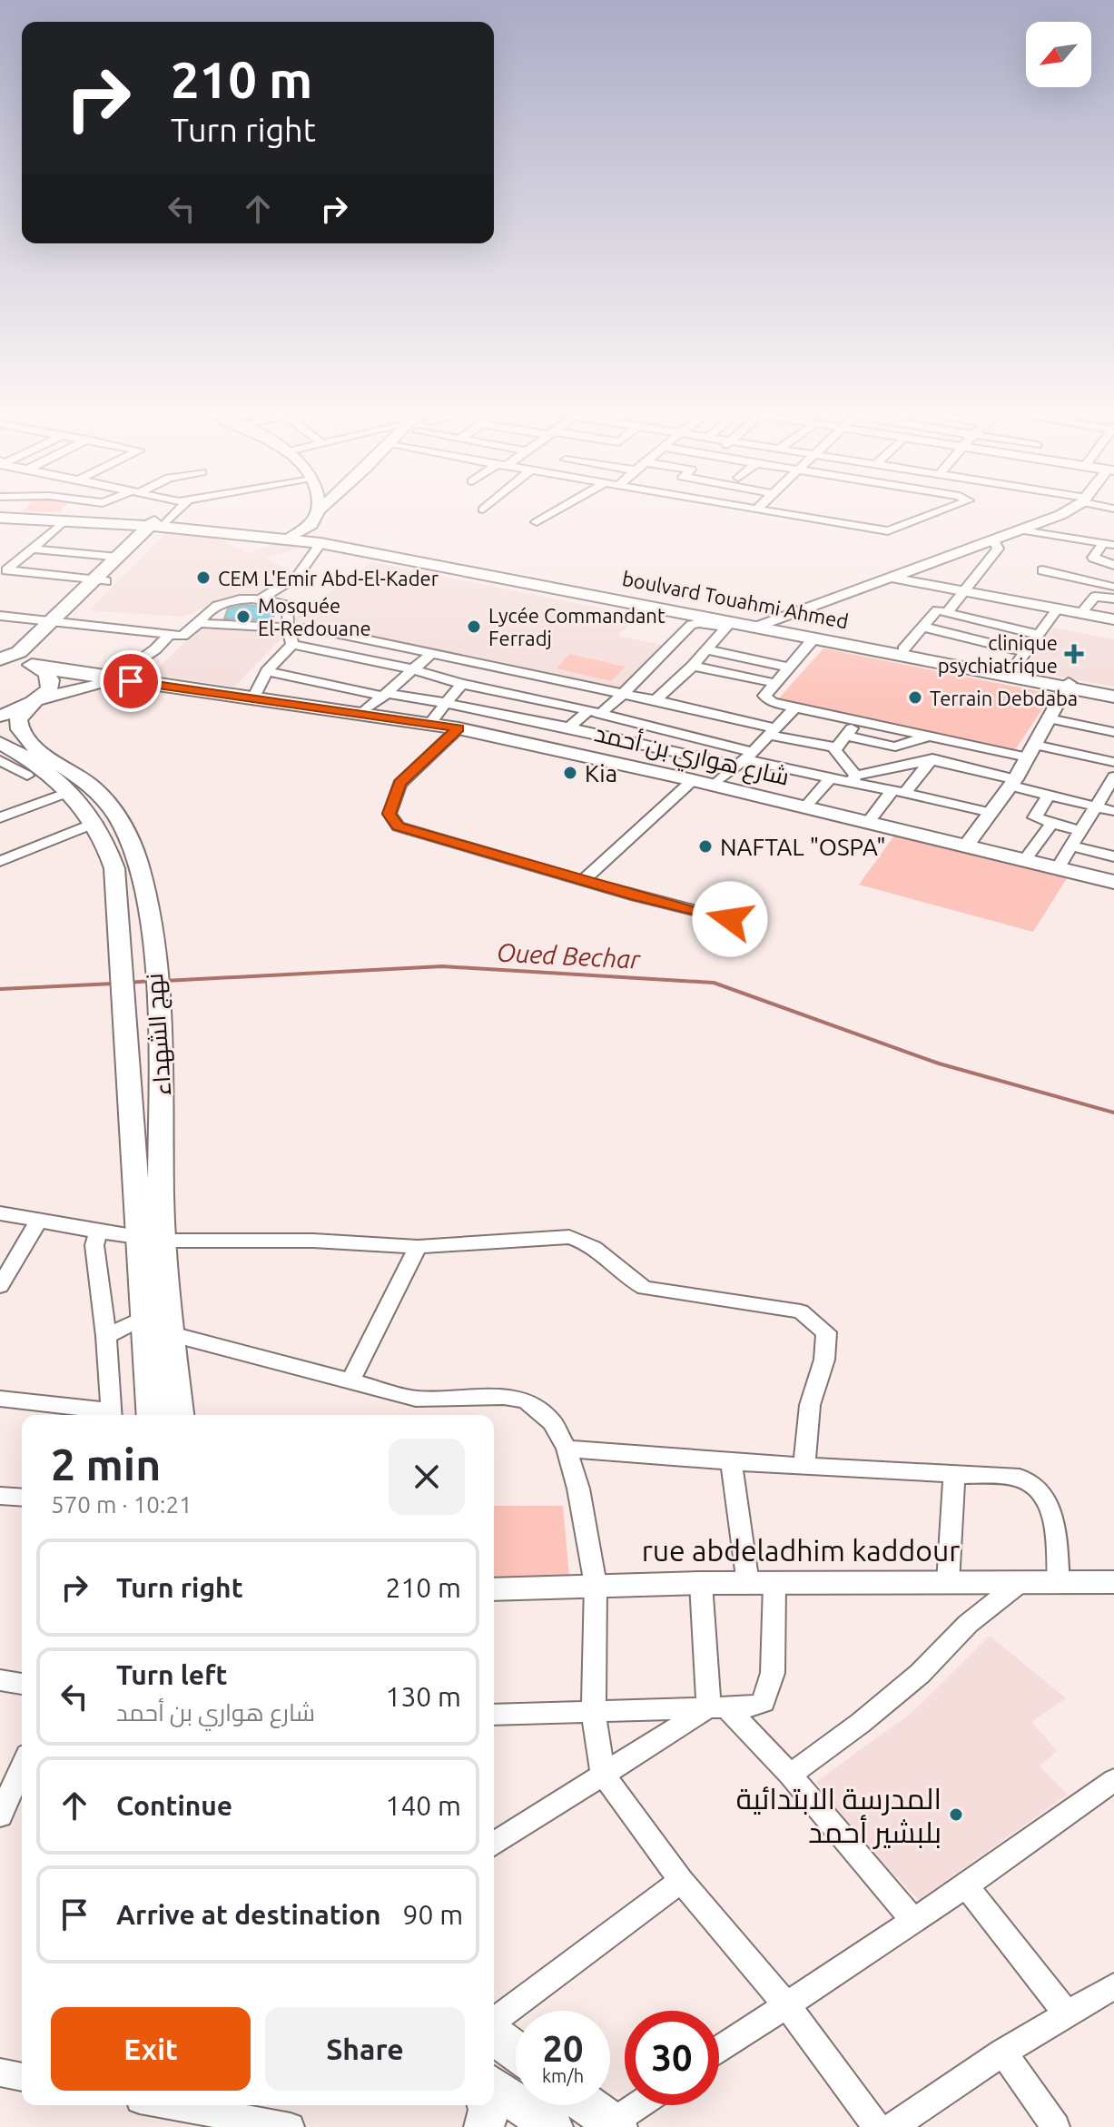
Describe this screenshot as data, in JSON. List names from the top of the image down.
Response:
{
  "streets": {
    "main road": ["boulvard Touahmi Ahmed", "شارع هواري بن أحمد", "نهج الشهداء"],
    "street": ["rue abdeladhim kaddour"]
  },
  "water": ["Oued Bechar"],
  "places": {
    "other": [
      "CEM L'Emir Abd-El-Kader",
      "Mosquée El-Redouane",
      "Lycée Commandant Ferradj",
      "Terrain Debdaba",
      "Kia",
      "NAFTAL \"OSPA\"",
      "المدرسة الابتدائية بلبشير أحمد"
    ],
    "health": ["clinique psychiatrique"]
  },
  "north": "bottom left",
  "page": {
    "turn": ["210 m", "Turn right"],
    "heading": ["2 min", "570 m · 10:21"],
    "list": [
      {
        "name": "Turn right",
        "value": "210 m"
      },
      {
        "name": "Turn left",
        "note": "شارع هواري بن أحمد",
        "value": "130 m"
      },
      {
        "name": "Continue",
        "value": "140 m"
      },
      {
        "name": "Arrive at destination",
        "value": "90 m"
      }
    ],
    "buttons": ["Exit", "Share"],
    "speed": "20 km/h",
    "limit": "30"
  }
}
